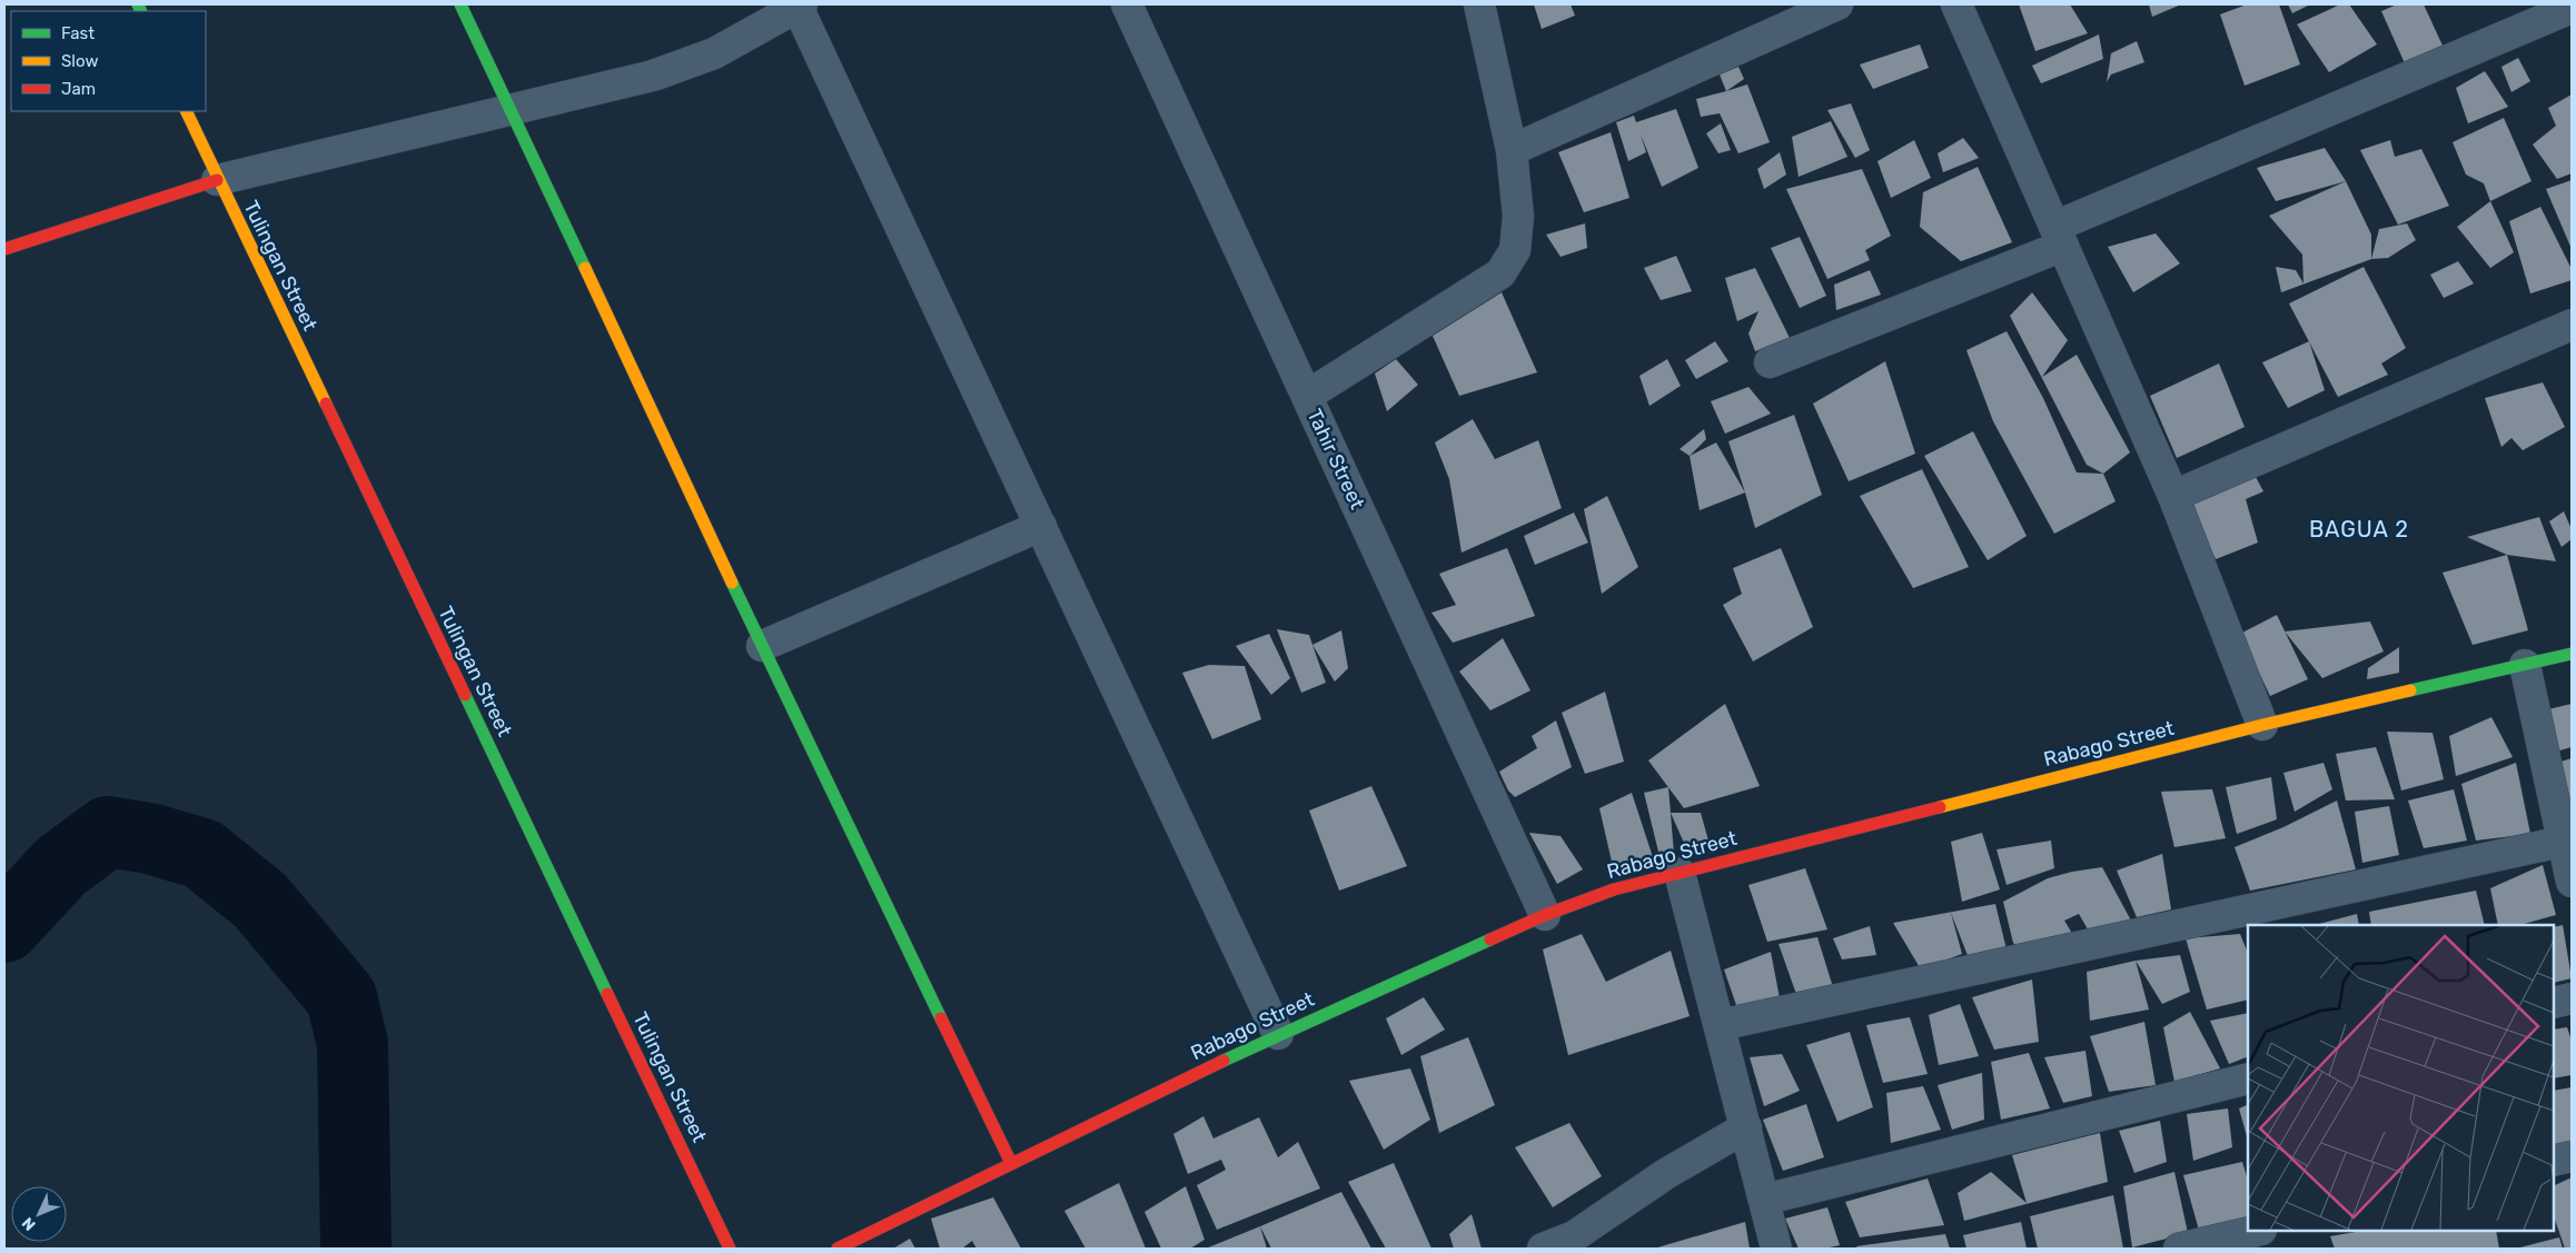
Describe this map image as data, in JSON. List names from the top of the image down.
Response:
{
  "streets": {
    "street": ["Tulingan Street", "Tahir Street", "Rabago Street"]
  },
  "crossings": [
    ["Tahir Street", "Rabago Street"]
  ],
  "districts": ["BAGUA 2"],
  "legend": ["Fast", "Slow", "Jam"],
  "north": "bottom left"
}
